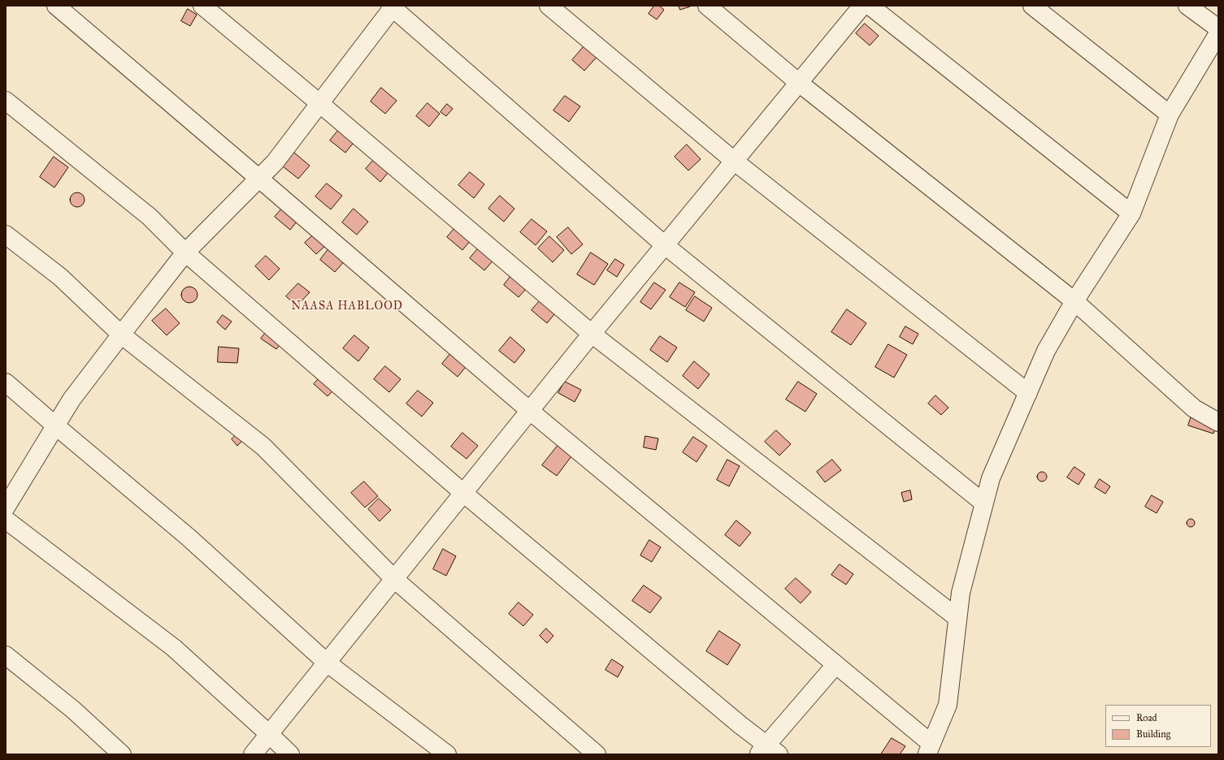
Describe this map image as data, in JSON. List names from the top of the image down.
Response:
{
  "districts": ["NAASA HABLOOD"],
  "legend": ["Road", "Building"]
}
